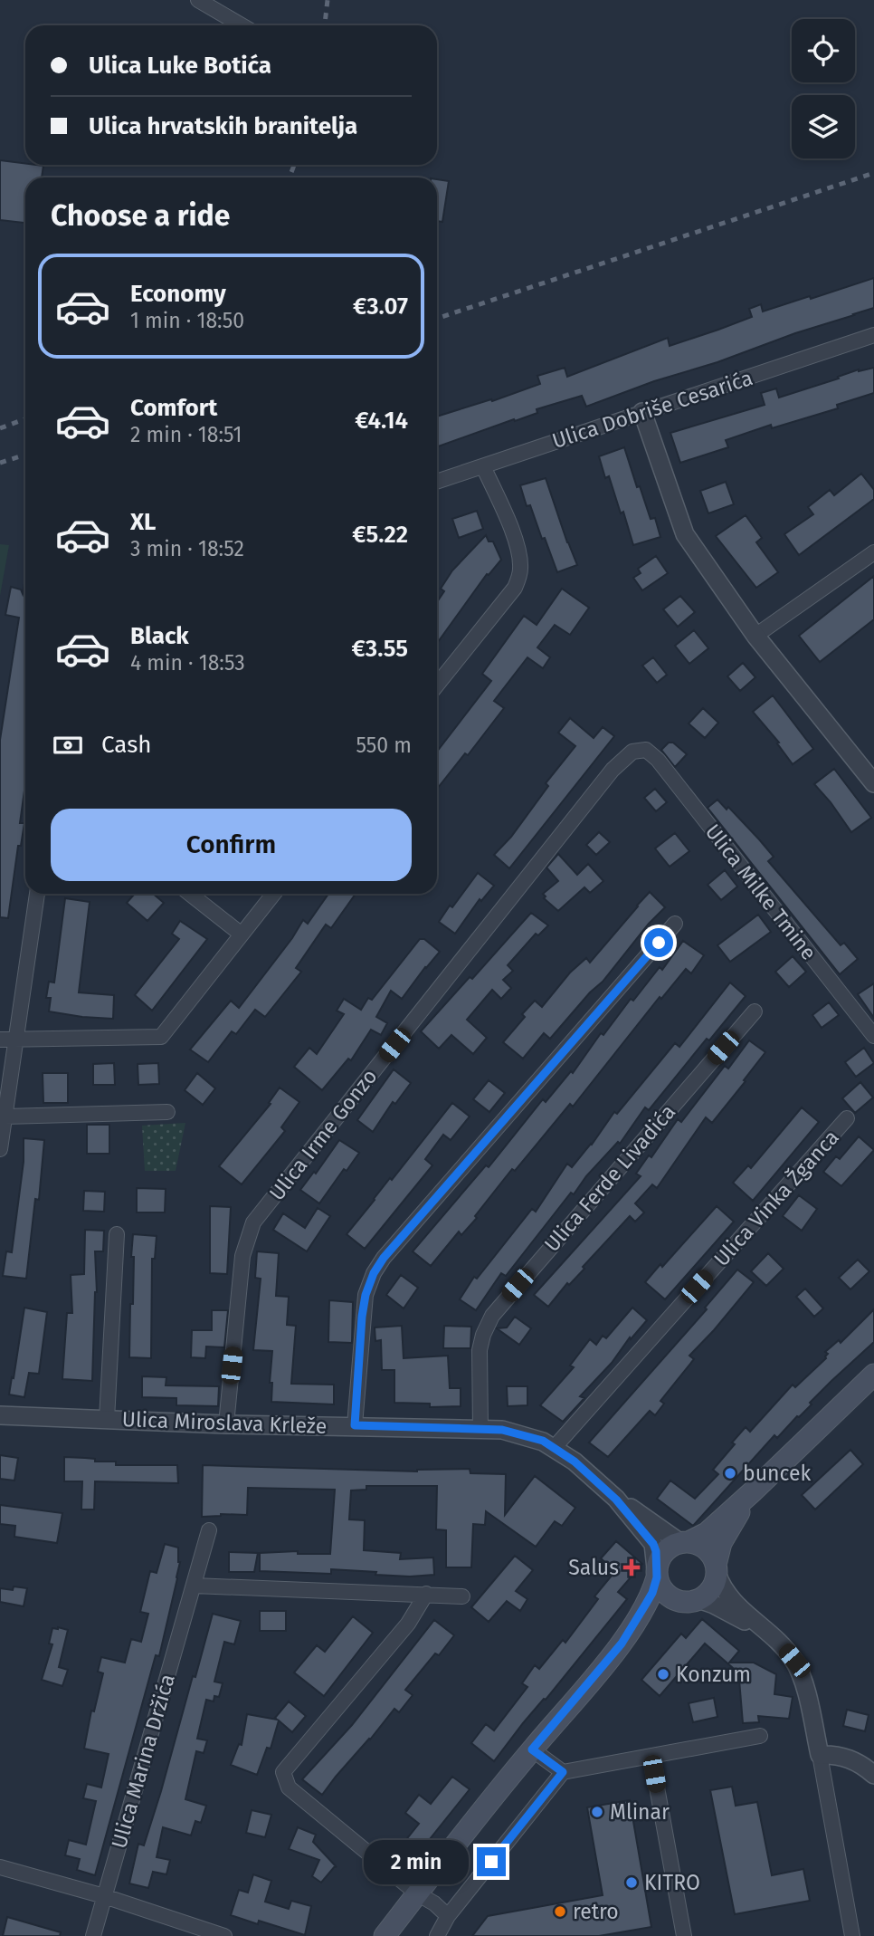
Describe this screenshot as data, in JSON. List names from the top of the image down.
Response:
{
  "streets": {
    "street": [
      "Ulica Dobriše Cesarića",
      "Ulica Milke Tmine",
      "Ulica Irme Gonzo",
      "Ulica Ferde Livadića",
      "Ulica Vinka Žganca",
      "Ulica Miroslava Krleže",
      "Ulica Marina Držića"
    ]
  },
  "crossings": [
    ["Ulica Milke Tmine", "Ulica Irme Gonzo"],
    ["Ulica Irme Gonzo", "Ulica Miroslava Krleže"],
    ["Ulica Ferde Livadića", "Ulica Miroslava Krleže"],
    ["Ulica Vinka Žganca", "Ulica Miroslava Krleže"]
  ],
  "places": {
    "other": [
      "buncek",
      "Konzum",
      "Mlinar",
      "KITRO",
      "retro"
    ],
    "health": ["Salus"]
  },
  "page": {
    "banner": ["Ulica Luke Botića", "Ulica hrvatskih branitelja"],
    "heading": "Choose a ride",
    "list": [
      {
        "name": "Economy",
        "note": "1 min · 18:50",
        "value": "€3.07"
      },
      {
        "name": "Comfort",
        "note": "2 min · 18:51",
        "value": "€4.14"
      },
      {
        "name": "XL",
        "note": "3 min · 18:52",
        "value": "€5.22"
      },
      {
        "name": "Black",
        "note": "4 min · 18:53",
        "value": "€3.55"
      }
    ],
    "pay": ["Cash", "550 m"],
    "buttons": "Confirm",
    "bubble": "2 min"
  }
}
